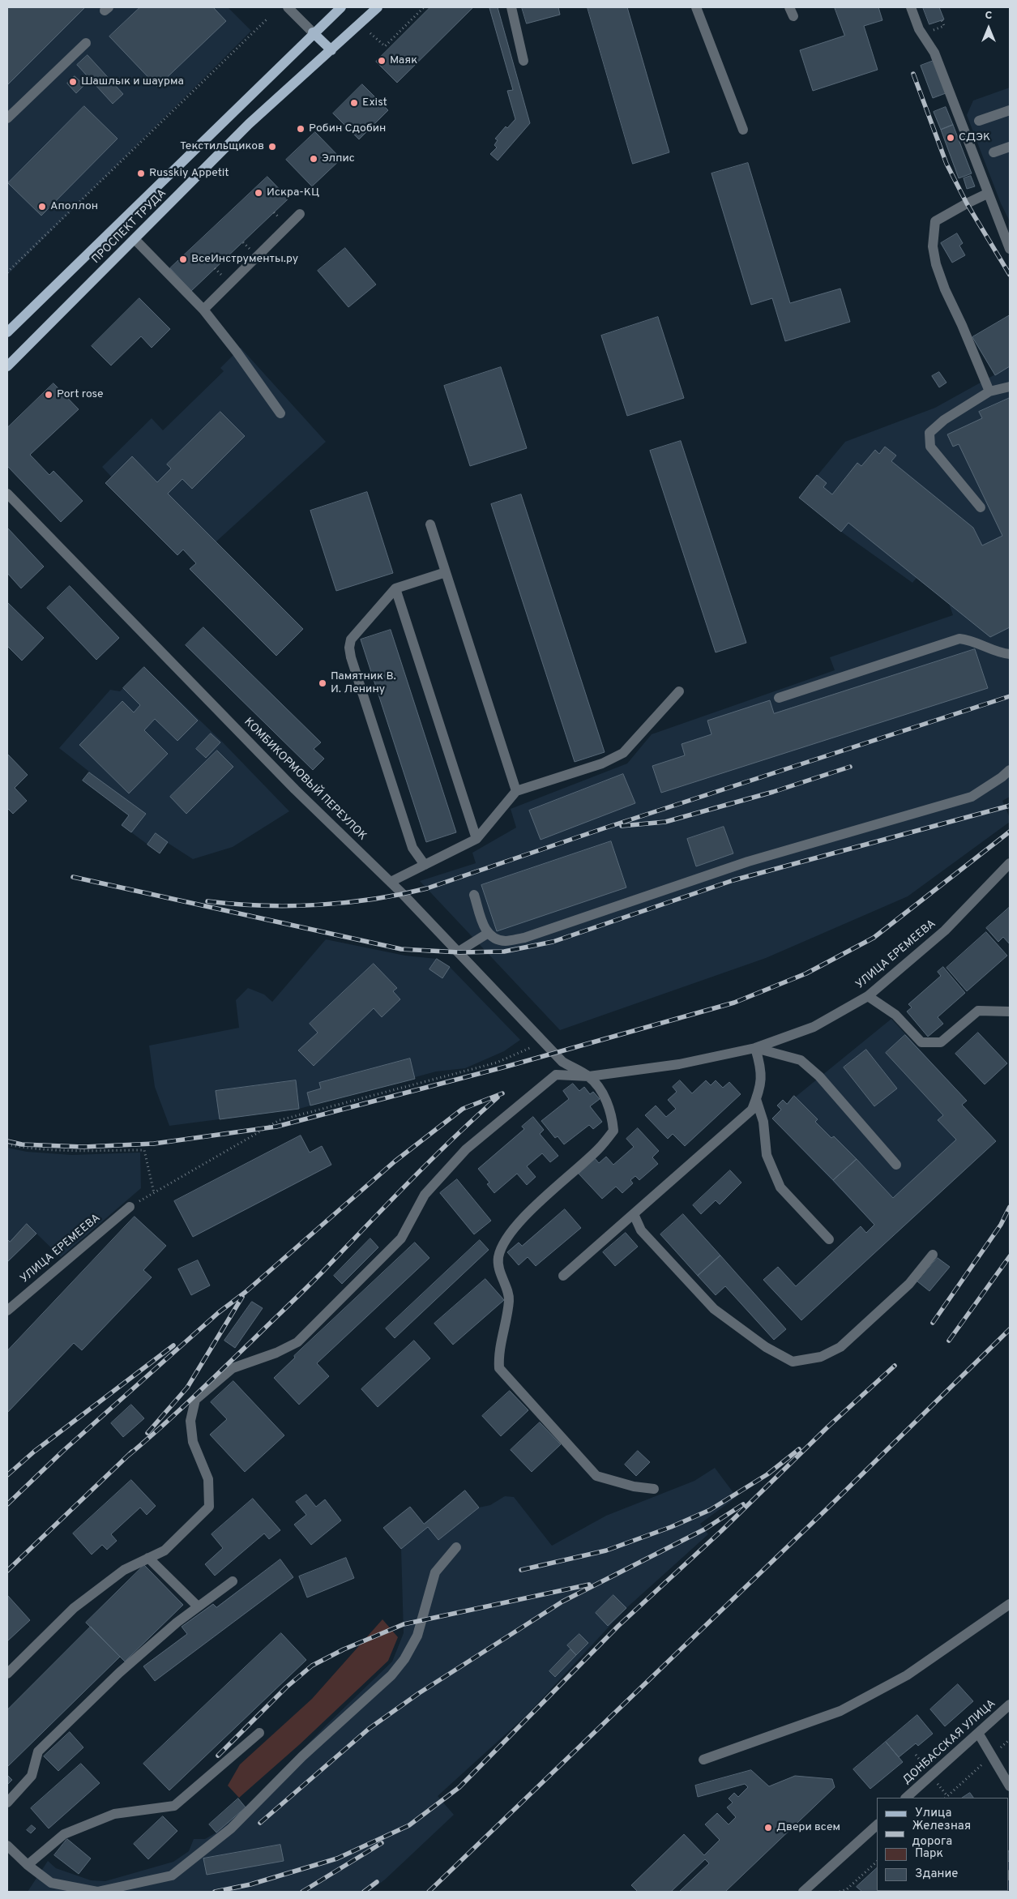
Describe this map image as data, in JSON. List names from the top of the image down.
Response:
{
  "streets": {
    "main road": ["ПРОСПЕКТ ТРУДА"],
    "street": ["КОМБИКОРМОВЫЙ ПЕРЕУЛОК", "УЛИЦА ЕРЕМЕЕВА", "ДОНБАССКАЯ УЛИЦА"]
  },
  "crossings": [
    ["КОМБИКОРМОВЫЙ ПЕРЕУЛОК", "УЛИЦА ЕРЕМЕЕВА"]
  ],
  "places": [
    "Маяк",
    "Шашлык и шаурма",
    "Exist",
    "Робин Сдобин",
    "СДЭК",
    "Текстильщиков",
    "Элпис",
    "Russkiy Appetit",
    "Искра-КЦ",
    "Аполлон",
    "ВсеИнструменты.ру",
    "Port rose",
    "Памятник В. И. Ленину",
    "Двери всем"
  ],
  "legend": [
    "Улица",
    "Железная дорога",
    "Парк",
    "Здание"
  ],
  "north": "top"
}
